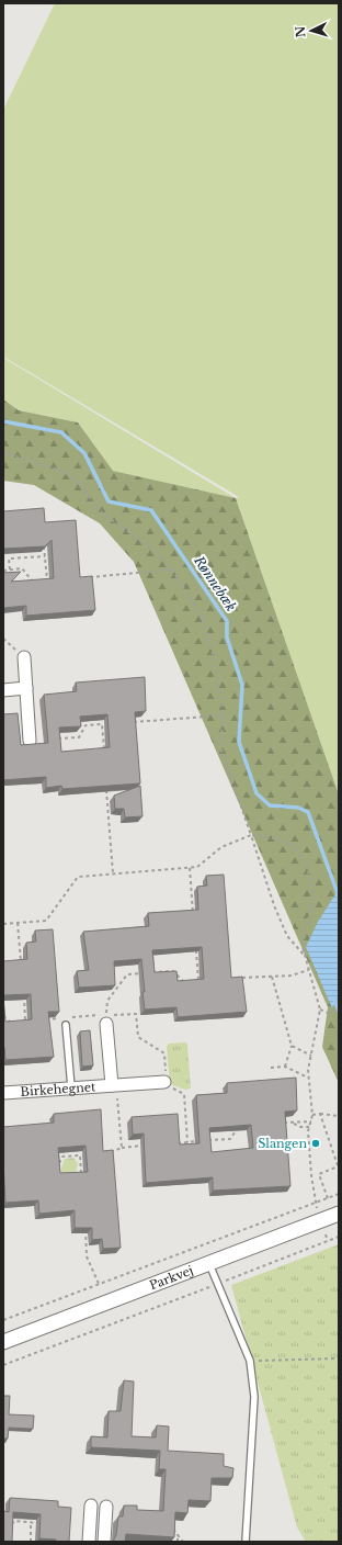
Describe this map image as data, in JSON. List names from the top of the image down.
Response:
{
  "streets": {
    "street": ["Birkehegnet", "Parkvej"]
  },
  "water": ["Rønnebæk"],
  "places": ["Slangen"],
  "north": "left"
}
